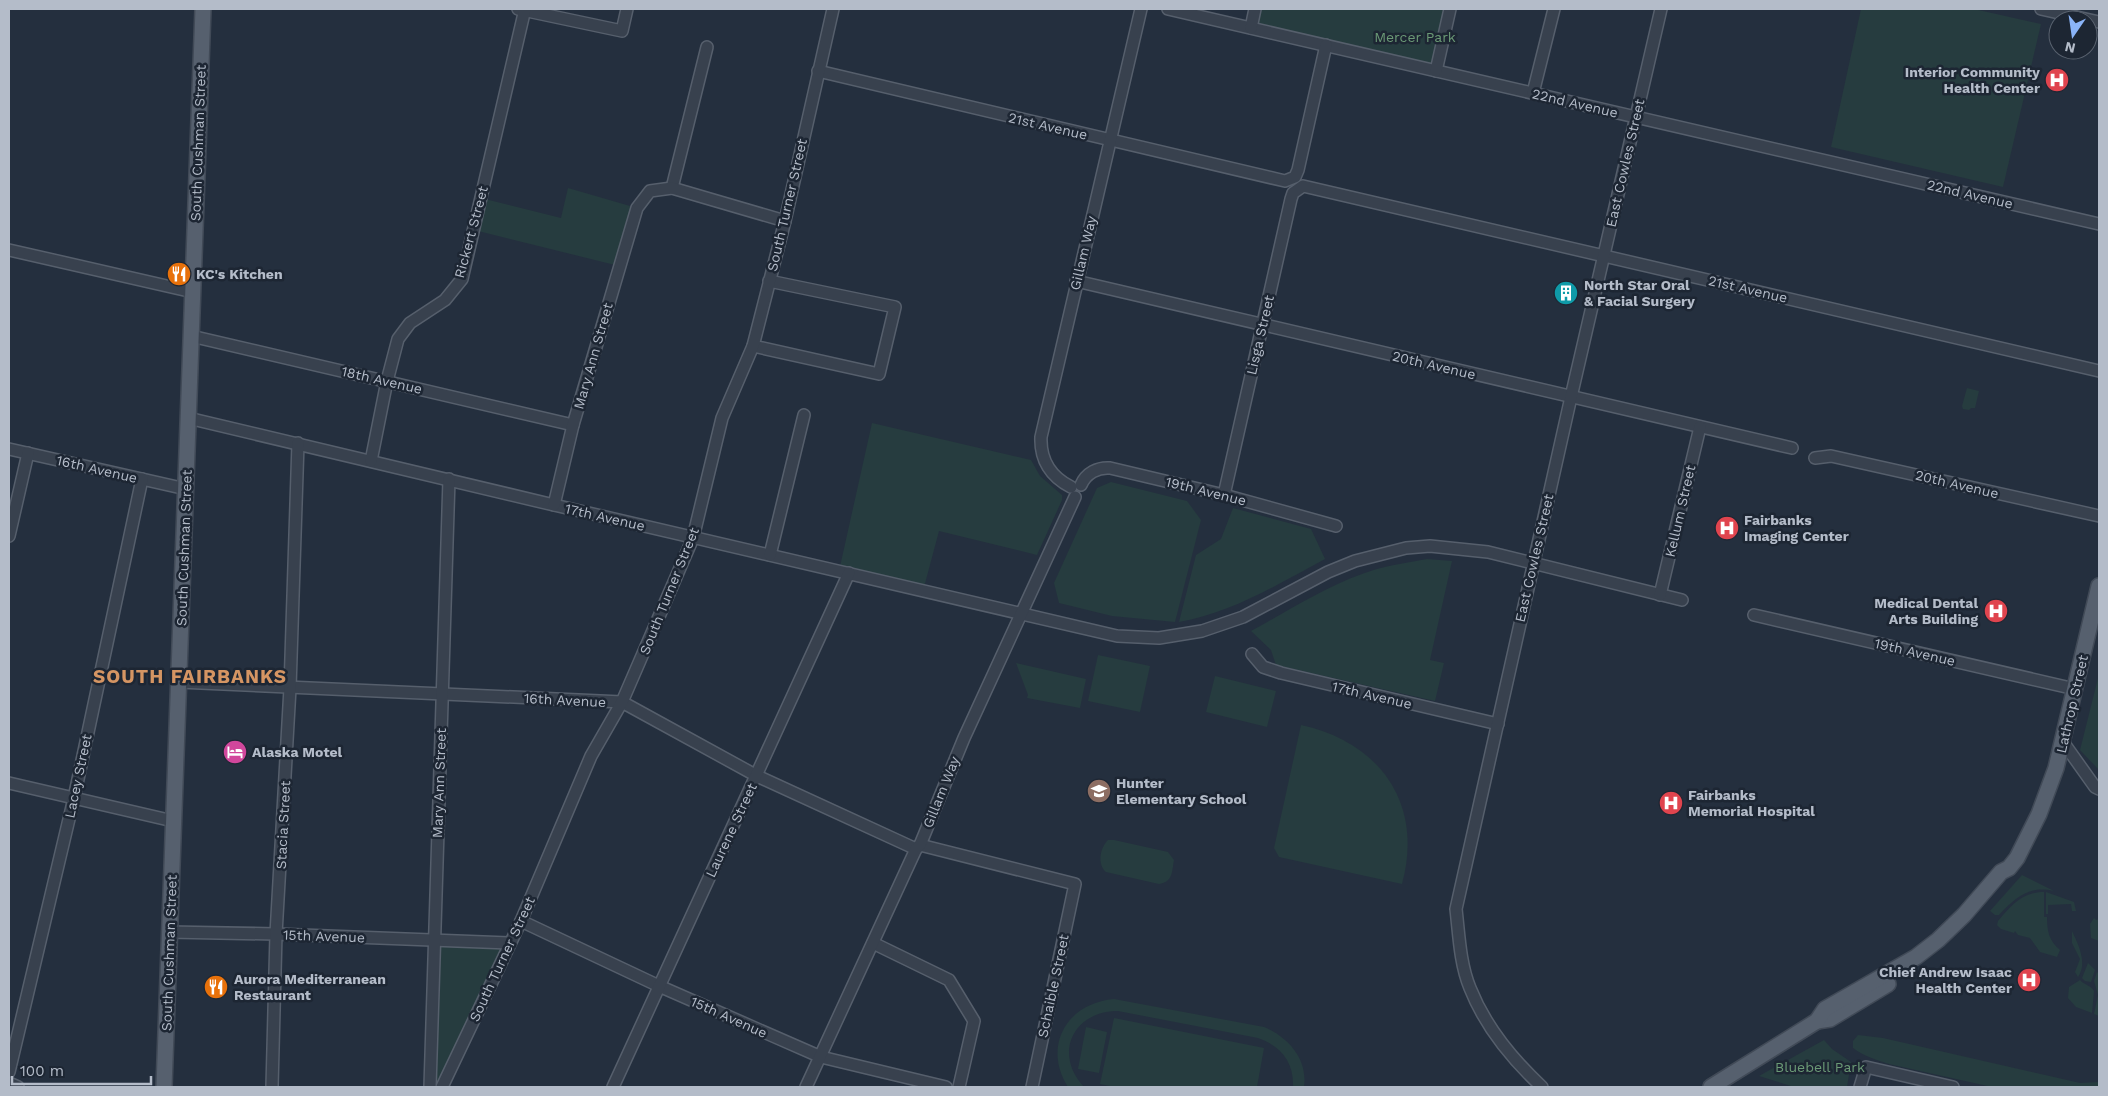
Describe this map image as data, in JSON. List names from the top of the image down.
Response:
{
  "streets": {
    "main road": ["South Cushman Street", "Lathrop Street"],
    "street": [
      "22nd Avenue",
      "21st Avenue",
      "East Cowles Street",
      "South Turner Street",
      "Rickert Street",
      "Gillam Way",
      "Lisga Street",
      "Mary Ann Street",
      "20th Avenue",
      "18th Avenue",
      "16th Avenue",
      "19th Avenue",
      "Kellum Street",
      "17th Avenue",
      "Lacey Street",
      "Stacia Street",
      "Laurene Street",
      "15th Avenue",
      "Schaible Street"
    ]
  },
  "crossings": [
    ["22nd Avenue", "21st Avenue"],
    ["22nd Avenue", "East Cowles Street"],
    ["21st Avenue", "East Cowles Street"],
    ["21st Avenue", "South Turner Street"],
    ["21st Avenue", "Gillam Way"],
    ["21st Avenue", "Lisga Street"],
    ["South Cushman Street", "18th Avenue"],
    ["South Cushman Street", "16th Avenue"],
    ["South Cushman Street", "17th Avenue"],
    ["South Cushman Street", "15th Avenue"],
    ["East Cowles Street", "20th Avenue"],
    ["East Cowles Street", "17th Avenue"],
    ["South Turner Street", "16th Avenue"],
    ["South Turner Street", "17th Avenue"],
    ["South Turner Street", "15th Avenue"],
    ["Rickert Street", "18th Avenue"],
    ["Rickert Street", "17th Avenue"],
    ["Gillam Way", "20th Avenue"],
    ["Gillam Way", "16th Avenue"],
    ["Gillam Way", "19th Avenue"],
    ["Gillam Way", "17th Avenue"],
    ["Gillam Way", "15th Avenue"],
    ["Lisga Street", "20th Avenue"],
    ["Lisga Street", "19th Avenue"],
    ["Mary Ann Street", "18th Avenue"],
    ["Mary Ann Street", "16th Avenue"],
    ["Mary Ann Street", "17th Avenue"],
    ["Mary Ann Street", "15th Avenue"],
    ["20th Avenue", "Kellum Street"],
    ["16th Avenue", "Lacey Street"],
    ["16th Avenue", "Stacia Street"],
    ["16th Avenue", "Laurene Street"],
    ["16th Avenue", "Schaible Street"],
    ["19th Avenue", "Lathrop Street"],
    ["17th Avenue", "Stacia Street"],
    ["17th Avenue", "Laurene Street"],
    ["Stacia Street", "15th Avenue"],
    ["Laurene Street", "15th Avenue"]
  ],
  "districts": ["SOUTH FAIRBANKS"],
  "parks": ["Mercer Park", "Bluebell Park"],
  "places": {
    "hospital": [
      "Interior Community Health Center",
      "Fairbanks Imaging Center",
      "Medical Dental Arts Building",
      "Fairbanks Memorial Hospital",
      "Chief Andrew Isaac Health Center"
    ],
    "restaurant": ["KC's Kitchen", "Aurora Mediterranean Restaurant"],
    "building": ["North Star Oral & Facial Surgery"],
    "hotel": ["Alaska Motel"],
    "school or university": ["Hunter Elementary School"]
  },
  "scale_bar": "100 m",
  "north": "bottom"
}
